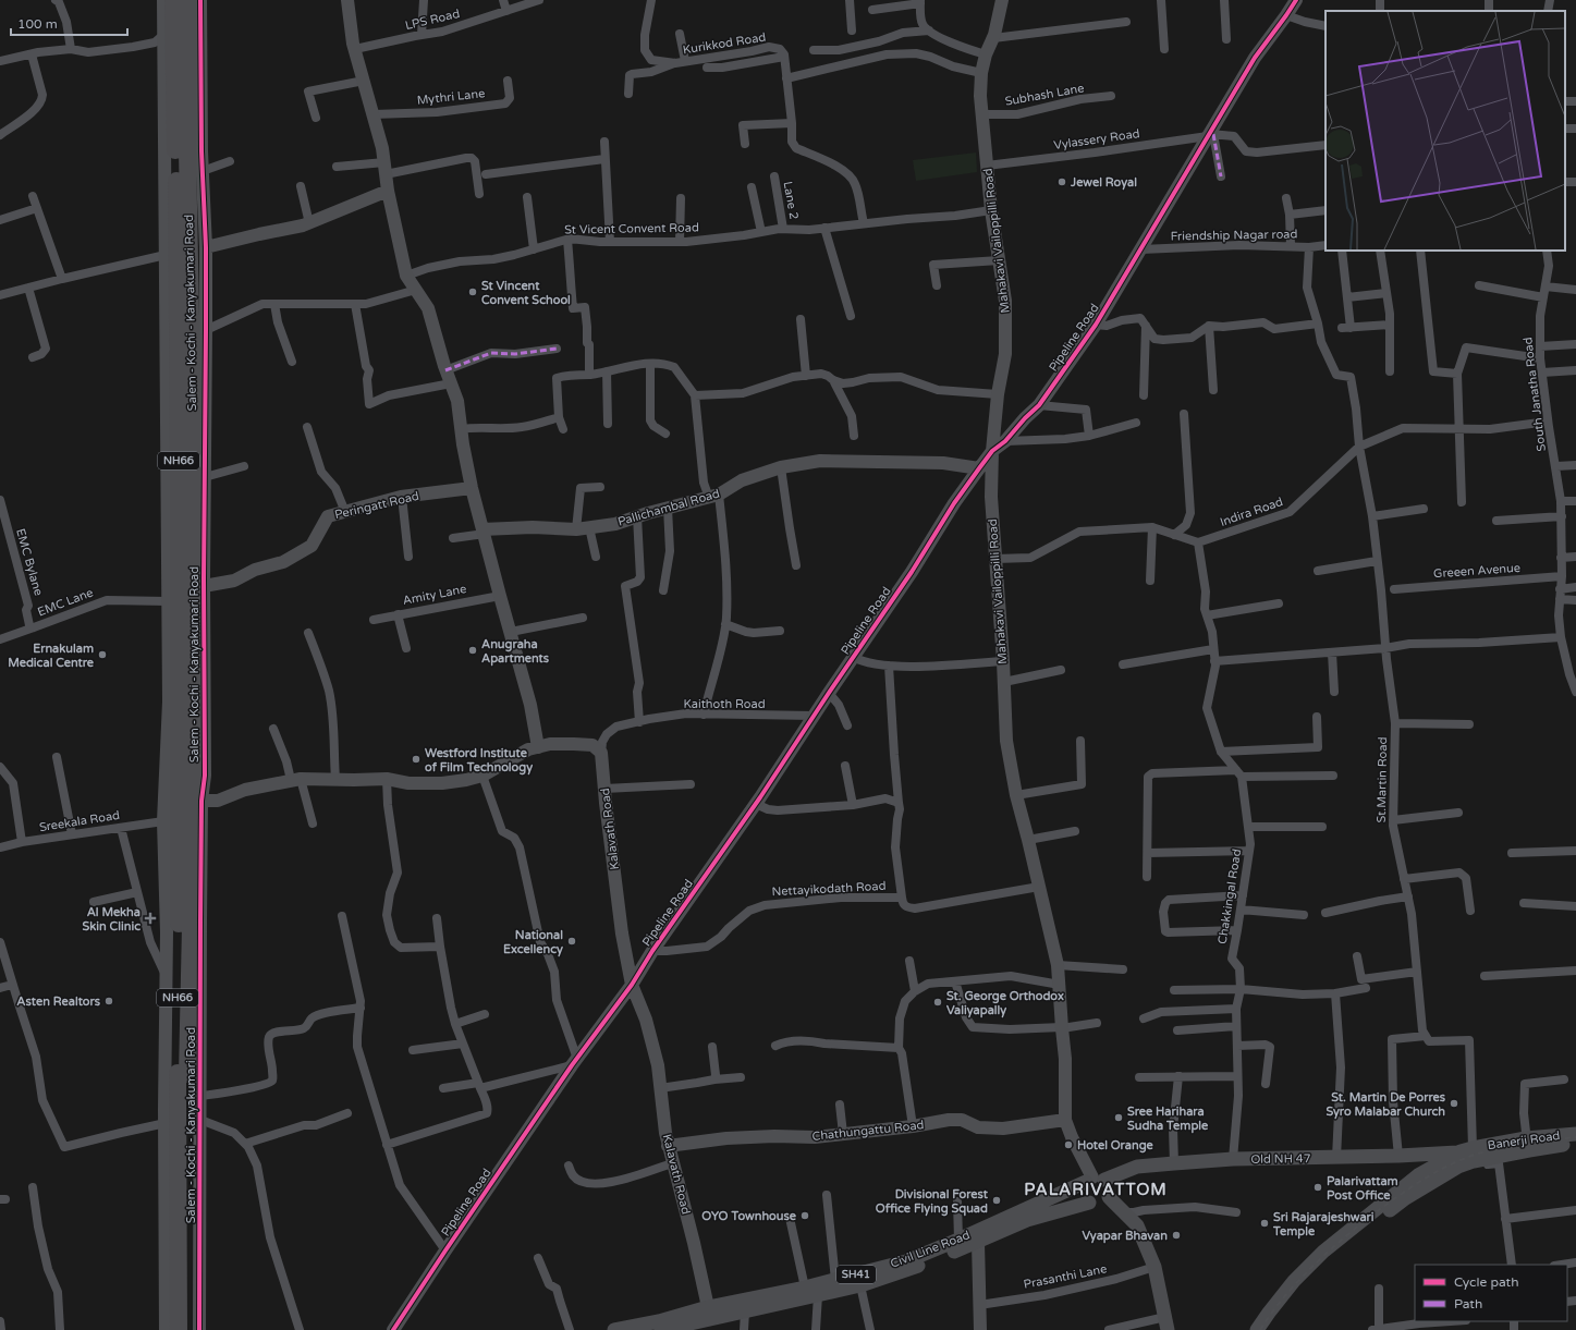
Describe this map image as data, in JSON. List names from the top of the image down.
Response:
{
  "streets": {
    "highway": ["Salem - Kochi - Kanyakumari Road", "NH66"],
    "main road": [
      "Banerji Road",
      "Old NH 47",
      "Civil Line Road",
      "SH41"
    ],
    "street": [
      "LPS Road",
      "Kurikkod Road",
      "Subhash Lane",
      "Mythri Lane",
      "Vylassery Road",
      "Lane 2",
      "St Vicent Convent Road",
      "Friendship Nagar road",
      "Mahakavi Vailoppilli Road",
      "Pipeline Road",
      "South Janatha Road",
      "Peringatt Road",
      "Pallichambal Road",
      "Indira Road",
      "EMC Bylane",
      "Greeen Avenue",
      "Amity Lane",
      "EMC Lane",
      "Kaithoth Road",
      "St.Martin Road",
      "Sreekala Road",
      "Kalavath Road",
      "Nettayikodath Road",
      "Chakkingal Road",
      "Chathungattu Road",
      "Prasanthi Lane"
    ]
  },
  "crossings": [
    ["Subhash Lane", "Mahakavi Vailoppilli Road"],
    ["Vylassery Road", "Mahakavi Vailoppilli Road"],
    ["Vylassery Road", "Pipeline Road"],
    ["Lane 2", "St Vicent Convent Road"],
    ["St Vicent Convent Road", "Mahakavi Vailoppilli Road"],
    ["Friendship Nagar road", "Pipeline Road"],
    ["Mahakavi Vailoppilli Road", "Pipeline Road"],
    ["Mahakavi Vailoppilli Road", "Nettayikodath Road"],
    ["Mahakavi Vailoppilli Road", "Chathungattu Road"],
    ["Mahakavi Vailoppilli Road", "Old NH 47"],
    ["Mahakavi Vailoppilli Road", "Civil Line Road"],
    ["Salem - Kochi - Kanyakumari Road", "EMC Lane"],
    ["Pipeline Road", "Pallichambal Road"],
    ["Pipeline Road", "Kaithoth Road"],
    ["Pipeline Road", "Kalavath Road"],
    ["Pipeline Road", "Nettayikodath Road"],
    ["South Janatha Road", "Indira Road"],
    ["South Janatha Road", "Greeen Avenue"],
    ["Indira Road", "St.Martin Road"],
    ["EMC Bylane", "EMC Lane"],
    ["Kaithoth Road", "Kalavath Road"],
    ["Kalavath Road", "Chathungattu Road"],
    ["Kalavath Road", "Civil Line Road"],
    ["Chakkingal Road", "Old NH 47"],
    ["Banerji Road", "Old NH 47"],
    ["Old NH 47", "Civil Line Road"]
  ],
  "districts": ["PALARIVATTOM"],
  "places": {
    "other": [
      "Jewel Royal",
      "St Vincent Convent School",
      "Anugraha Apartments",
      "Ernakulam Medical Centre",
      "Westford Institute of Film Technology",
      "National Excellency",
      "Asten Realtors",
      "St. George Orthodox Valiyapally",
      "St. Martin De Porres Syro Malabar Church",
      "Sree Harihara Sudha Temple",
      "Hotel Orange",
      "Palarivattam Post Office",
      "Divisional Forest Office Flying Squad",
      "OYO Townhouse",
      "Sri Rajarajeshwari Temple",
      "Vyapar Bhavan"
    ],
    "health": ["Al Mekha Skin Clinic"]
  },
  "legend": ["Cycle path", "Path"],
  "scale_bar": "100 m"
}
